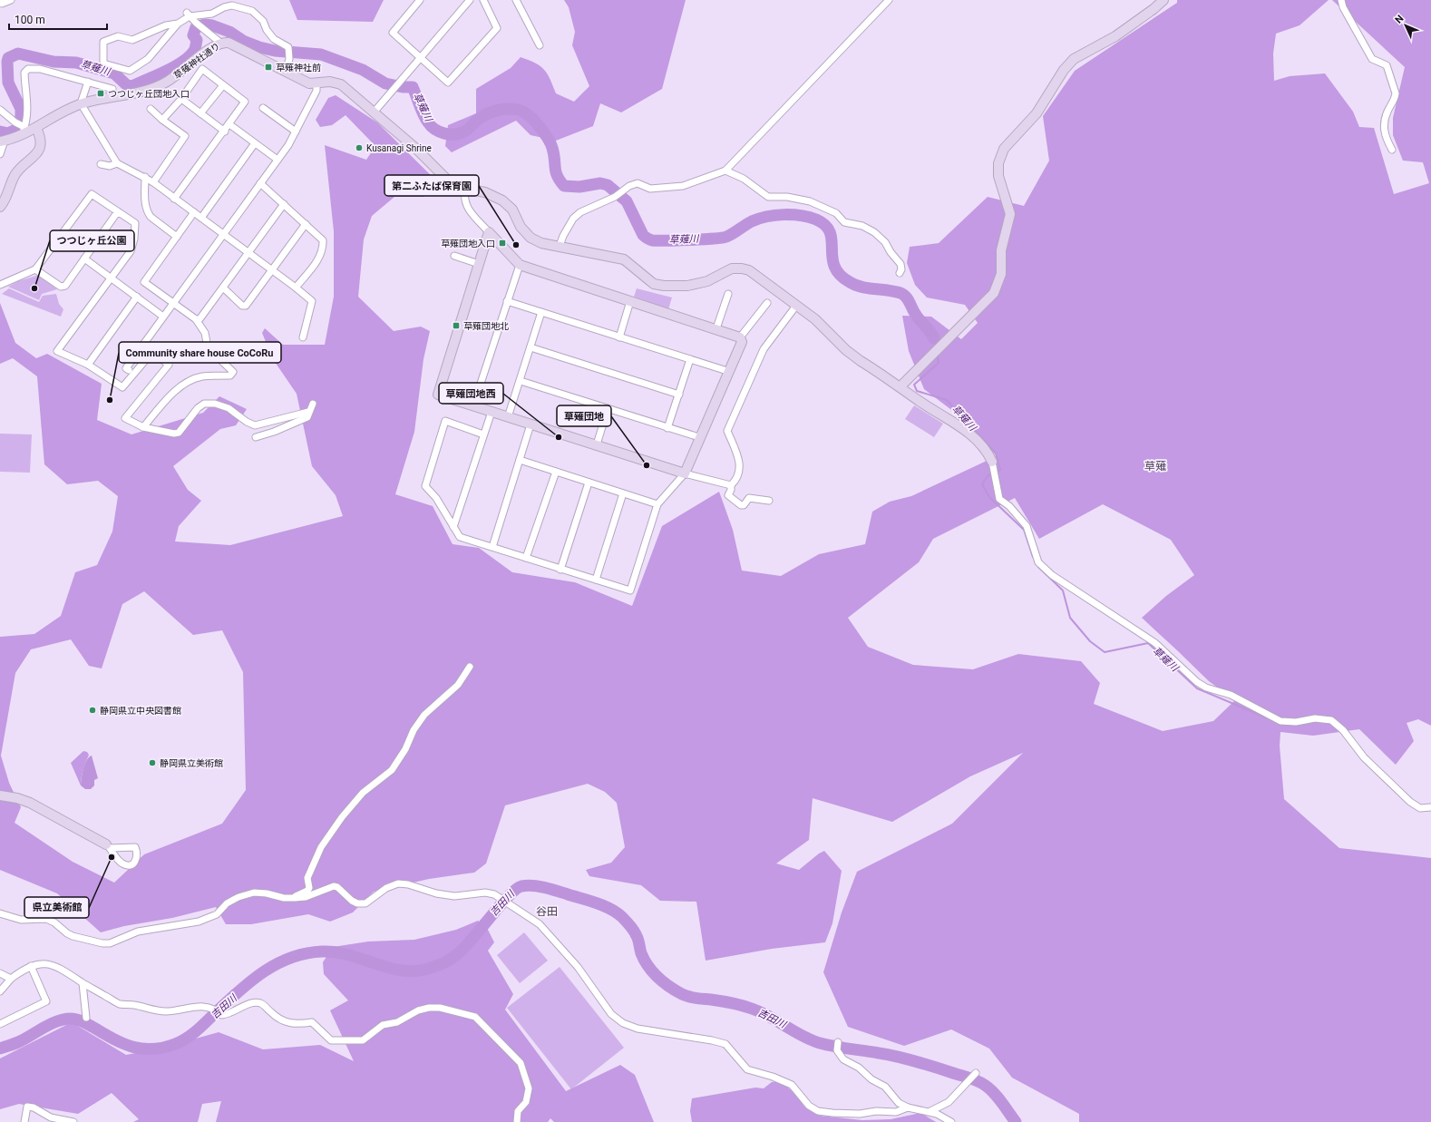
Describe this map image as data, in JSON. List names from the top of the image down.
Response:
{
  "streets": {
    "street": ["草薙神社通り"]
  },
  "districts": ["草薙", "谷田"],
  "water": ["草薙川", "吉田川"],
  "places": {
    "transit": [
      "草薙神社前",
      "つつじヶ丘団地入口",
      "草薙団地入口",
      "草薙団地北"
    ],
    "other": [
      "Kusanagi Shrine",
      "第二ふたば保育園",
      "つつじヶ丘公園",
      "Community share house CoCoRu",
      "草薙団地西",
      "草薙団地",
      "静岡県立中央図書館",
      "静岡県立美術館",
      "県立美術館"
    ]
  },
  "scale_bar": "100 m",
  "north": "top left"
}
